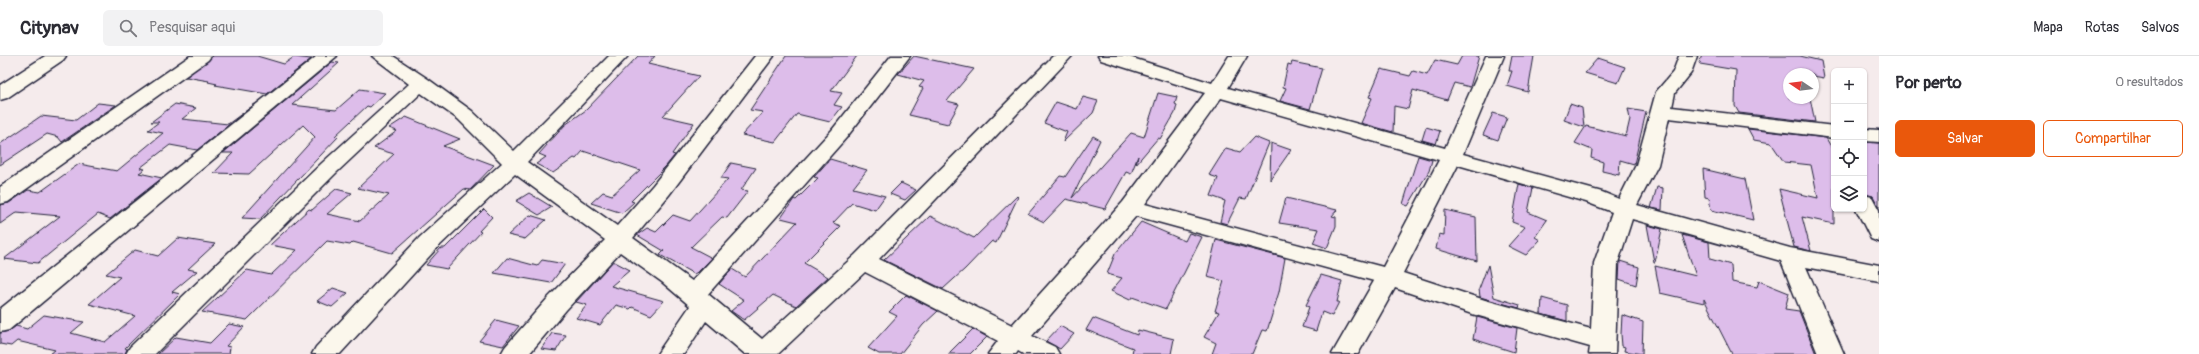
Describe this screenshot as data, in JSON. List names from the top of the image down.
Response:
{
  "north": "left",
  "page": {
    "header": "Citynav",
    "search": "Pesquisar aqui",
    "nav": ["Mapa", "Rotas", "Salvos"],
    "heading": ["Por perto", "0 resultados"],
    "map_buttons": ["+", "−"],
    "buttons": ["Salvar", "Compartilhar"]
  }
}
